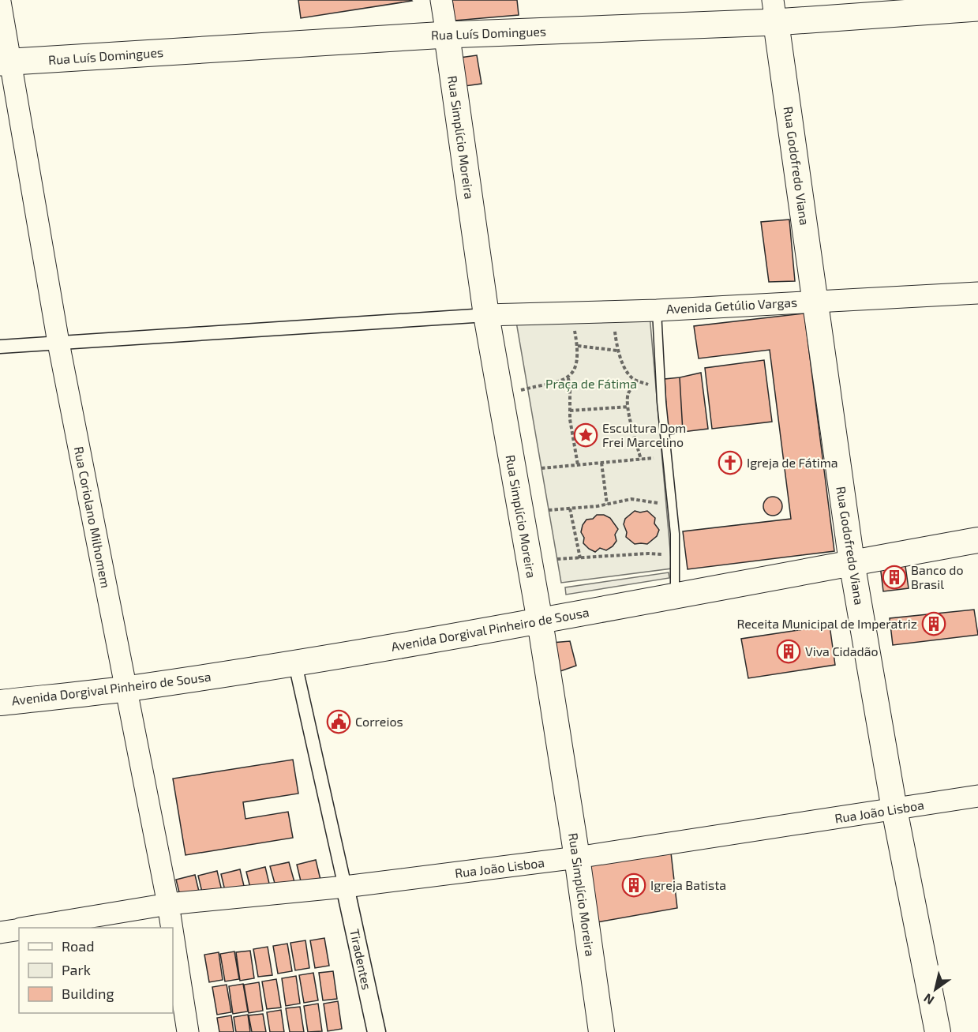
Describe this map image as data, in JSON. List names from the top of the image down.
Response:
{
  "streets": {
    "main road": [
      "Rua Luís Domingues",
      "Rua Simplício Moreira",
      "Rua Godofredo Viana",
      "Avenida Dorgival Pinheiro de Sousa"
    ],
    "street": [
      "Avenida Getúlio Vargas",
      "Rua Coriolano Milhomem",
      "Rua João Lisboa",
      "Tiradentes"
    ]
  },
  "crossings": [
    ["Rua Luís Domingues", "Rua Simplício Moreira"],
    ["Rua Luís Domingues", "Rua Godofredo Viana"],
    ["Rua Luís Domingues", "Rua Coriolano Milhomem"],
    ["Rua Simplício Moreira", "Avenida Getúlio Vargas"],
    ["Rua Simplício Moreira", "Avenida Dorgival Pinheiro de Sousa"],
    ["Rua Simplício Moreira", "Rua João Lisboa"],
    ["Rua Godofredo Viana", "Avenida Getúlio Vargas"],
    ["Rua Godofredo Viana", "Avenida Dorgival Pinheiro de Sousa"],
    ["Rua Godofredo Viana", "Rua João Lisboa"],
    ["Rua Coriolano Milhomem", "Avenida Dorgival Pinheiro de Sousa"],
    ["Rua Coriolano Milhomem", "Rua João Lisboa"],
    ["Rua João Lisboa", "Tiradentes"]
  ],
  "parks": ["Praça de Fátima"],
  "places": {
    "place": ["Escultura Dom Frei Marcelino"],
    "church": ["Igreja de Fátima"],
    "building": [
      "Banco do Brasil",
      "Receita Municipal de Imperatriz",
      "Viva Cidadão",
      "Igreja Batista"
    ],
    "public building": ["Correios"]
  },
  "legend": ["Road", "Park", "Building"],
  "north": "bottom left"
}
